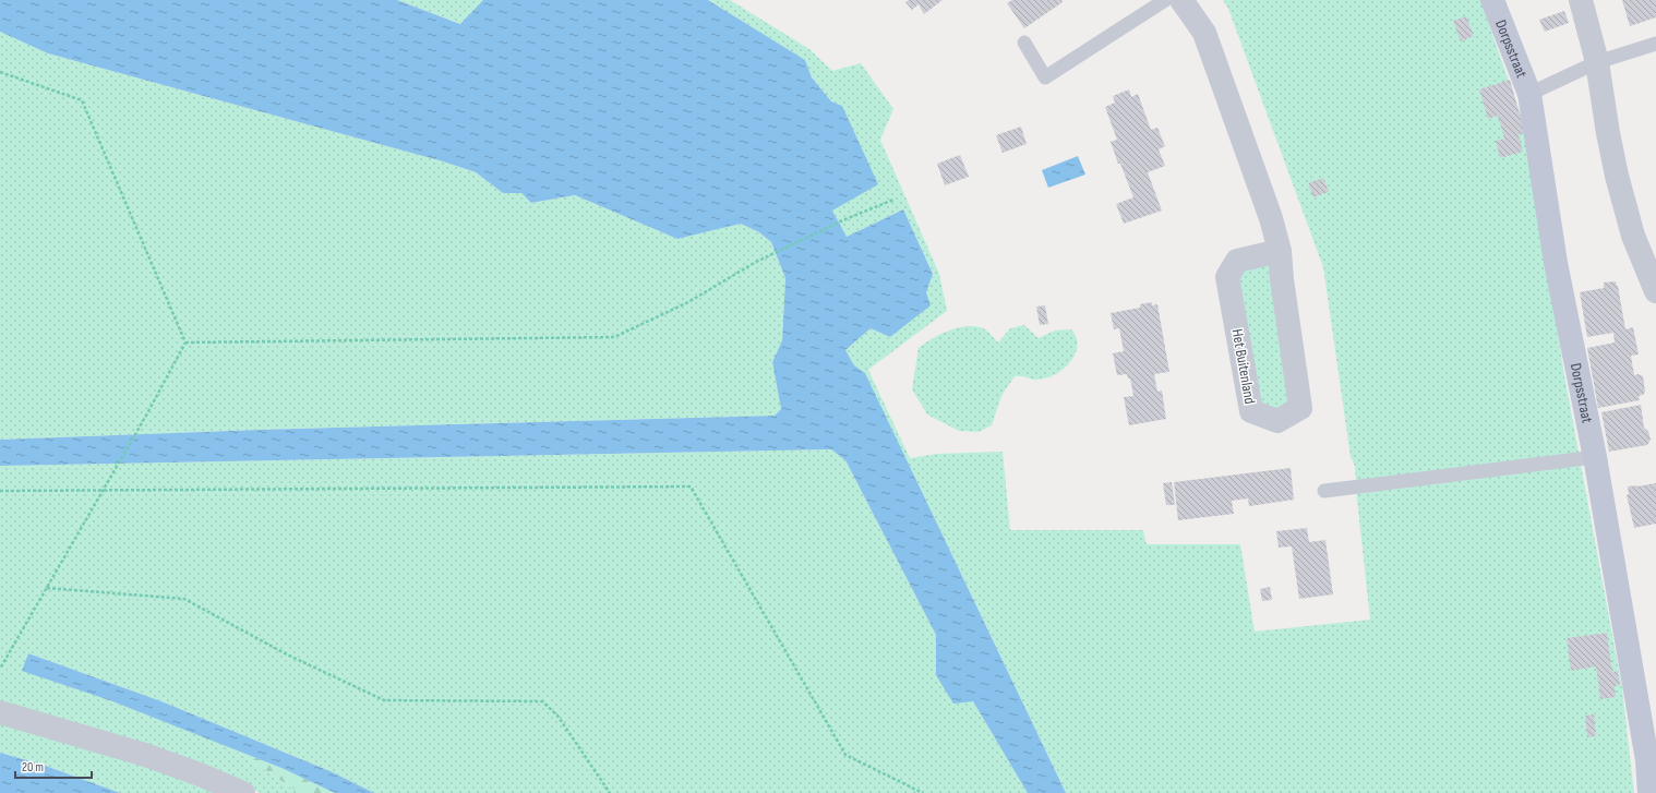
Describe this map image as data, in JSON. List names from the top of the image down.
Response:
{
  "streets": {
    "main road": ["Dorpsstraat"],
    "street": ["Het Buitenland"]
  },
  "scale_bar": "20 m"
}
